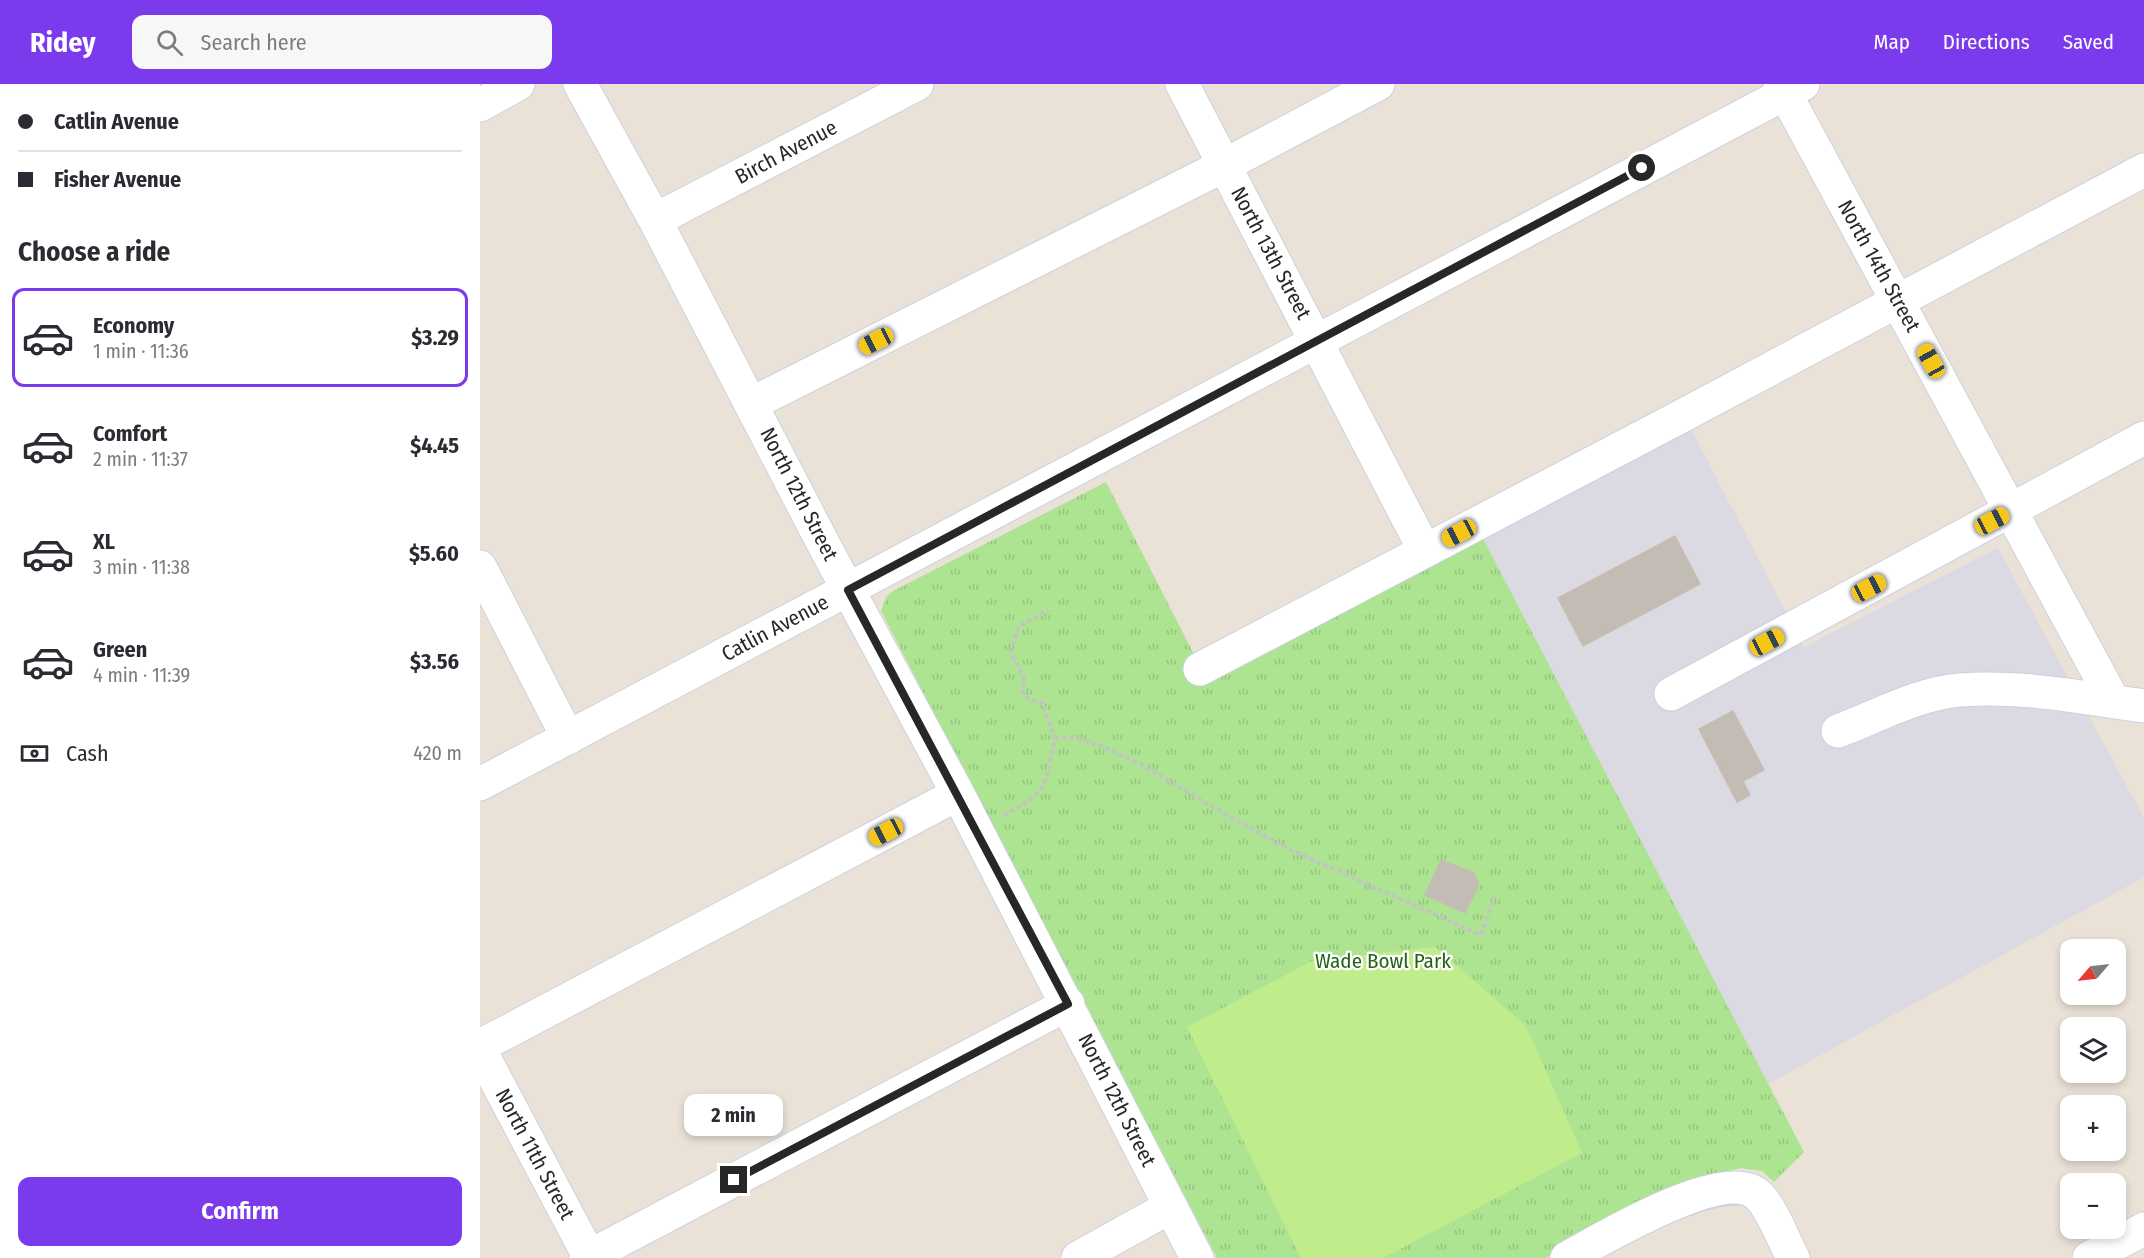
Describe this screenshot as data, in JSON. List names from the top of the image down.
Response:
{
  "streets": {
    "street": [
      "Birch Avenue",
      "North 13th Street",
      "North 14th Street",
      "North 12th Street",
      "Catlin Avenue",
      "North 11th Street"
    ]
  },
  "crossings": [
    ["Birch Avenue", "North 12th Street"],
    ["North 13th Street", "Catlin Avenue"],
    ["North 14th Street", "Catlin Avenue"],
    ["North 12th Street", "Catlin Avenue"]
  ],
  "parks": ["Wade Bowl Park"],
  "north": "bottom left",
  "page": {
    "header": "Ridey",
    "search": "Search here",
    "nav": ["Map", "Directions", "Saved"],
    "banner": ["Catlin Avenue", "Fisher Avenue"],
    "heading": "Choose a ride",
    "list": [
      {
        "name": "Economy",
        "note": "1 min · 11:36",
        "value": "$3.29"
      },
      {
        "name": "Comfort",
        "note": "2 min · 11:37",
        "value": "$4.45"
      },
      {
        "name": "XL",
        "note": "3 min · 11:38",
        "value": "$5.60"
      },
      {
        "name": "Green",
        "note": "4 min · 11:39",
        "value": "$3.56"
      }
    ],
    "pay": ["Cash", "420 m"],
    "map_buttons": ["+", "−"],
    "bubble": "2 min",
    "buttons": "Confirm"
  }
}
